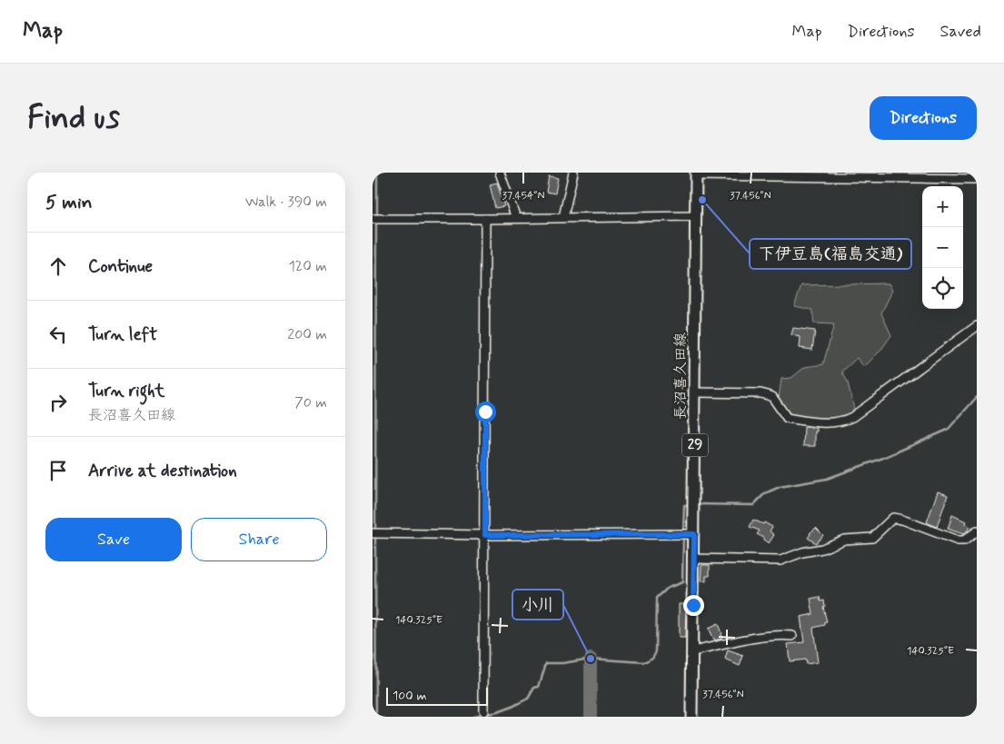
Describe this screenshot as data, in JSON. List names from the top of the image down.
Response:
{
  "streets": {
    "main road": ["長沼喜久田線", "29"]
  },
  "places": ["下伊豆島(福島交通)", "小川"],
  "scale_bar": "100 m",
  "page": {
    "header": "Map",
    "nav": ["Map", "Directions", "Saved"],
    "buttons": [
      "Directions",
      ["Save", "Share"]
    ],
    "title": "Find us",
    "heading": ["5 min", "Walk · 390 m"],
    "map_buttons": ["+", "−"],
    "list": [
      ["Continue", "120 m"],
      ["Turn left", "200 m"],
      ["Turn right", "長沼喜久田線", "70 m"],
      "Arrive at destination"
    ],
    "scale": "100 m"
  },
  "coordinates": ["37.454°N", "37.456°N", "140.325°E"]
}
